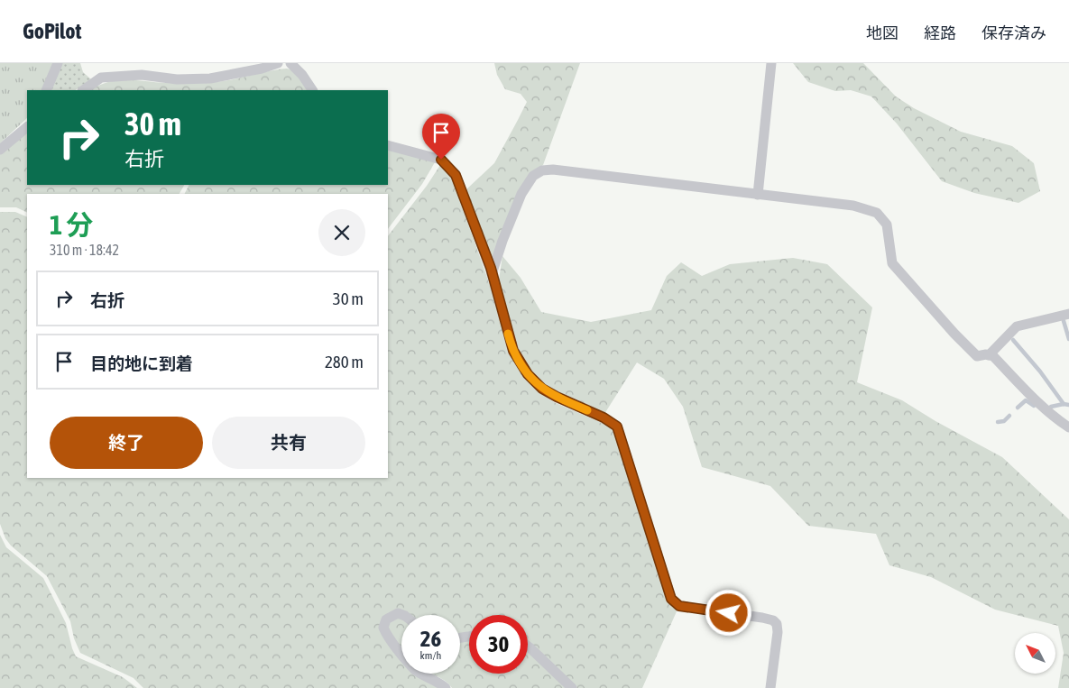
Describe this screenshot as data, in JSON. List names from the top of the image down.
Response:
{
  "north": "top left",
  "page": {
    "header": "GoPilot",
    "nav": ["地図", "経路", "保存済み"],
    "turn": ["30 m", "右折"],
    "heading": ["1 分", "310 m · 18:42"],
    "list": [
      {
        "name": "右折",
        "value": "30 m"
      },
      {
        "name": "目的地に到着",
        "value": "280 m"
      }
    ],
    "buttons": ["終了", "共有"],
    "speed": "26 km/h",
    "limit": "30"
  }
}
